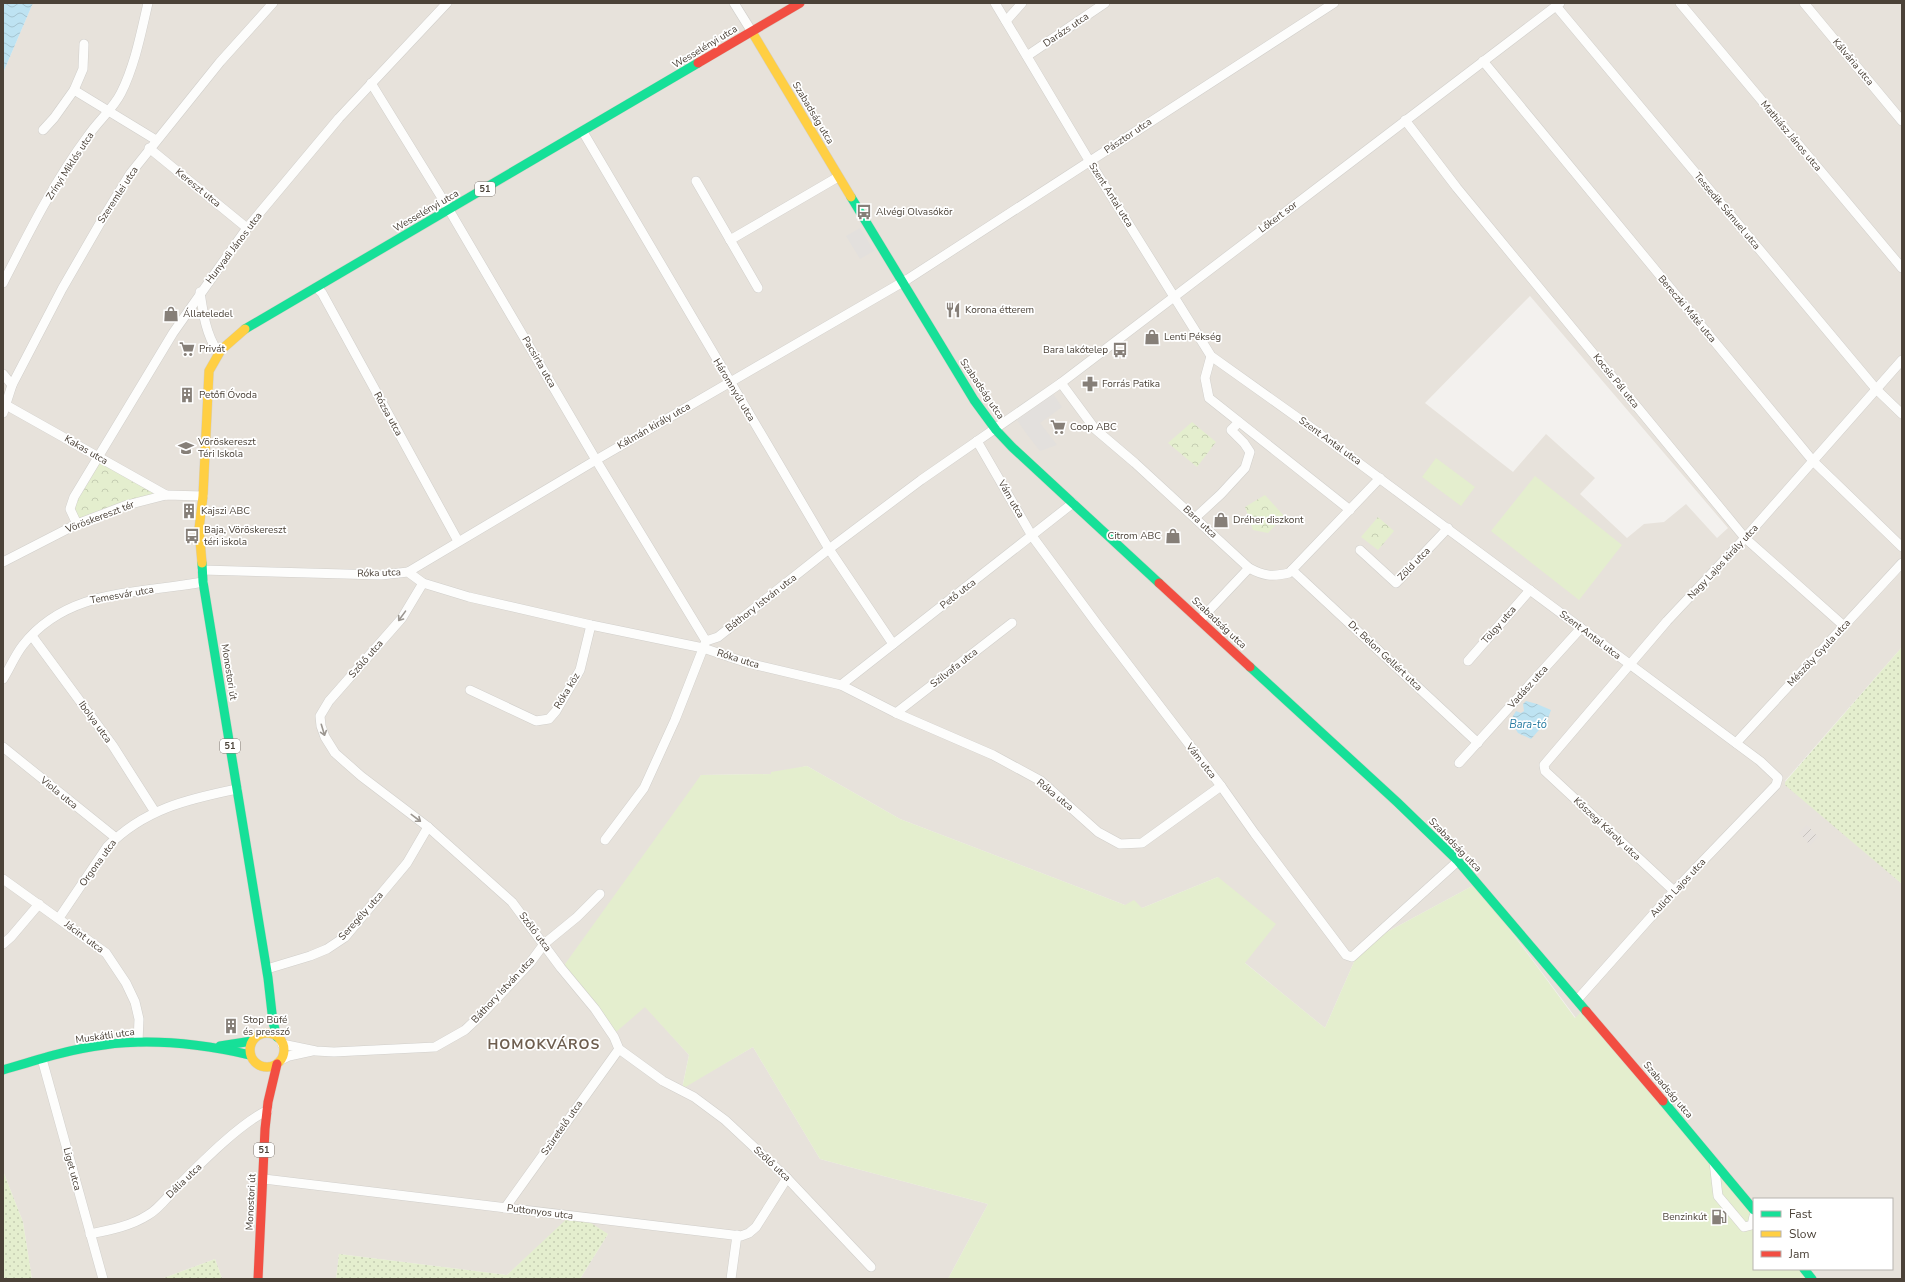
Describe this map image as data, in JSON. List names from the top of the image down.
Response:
{
  "streets": {
    "main road": [
      "Wesselényi utca",
      "Szabadság utca",
      "51",
      "Monostori út",
      "Muskátli utca"
    ],
    "street": [
      "Darázs utca",
      "Kálvária utca",
      "Pásztor utca",
      "Mathiász János utca",
      "Zrínyi Miklós utca",
      "Kereszt utca",
      "Szeremlei utca",
      "Szent Antal utca",
      "Tessedik Sámuel utca",
      "Lőkert sor",
      "Hunyadi János utca",
      "Bereczki Máté utca",
      "Pacsirta utca",
      "Kocsis Pál utca",
      "Háromnyúl utca",
      "Rózsa utca",
      "Kálmán király utca",
      "Kakas utca",
      "Vám utca",
      "Vöröskereszt tér",
      "Bara utca",
      "Nagy Lajos király utca",
      "Zöld utca",
      "Róka utca",
      "Pető utca",
      "Temesvár utca",
      "Báthory István utca",
      "Tölgy utca",
      "Mészöly Gyula utca",
      "Dr. Belon Gellért utca",
      "Szőlő utca",
      "Szilvafa utca",
      "Vadász utca",
      "Róka köz",
      "Ibolya utca",
      "Viola utca",
      "Kőszegi Károly utca",
      "Orgona utca",
      "Aulich Lajos utca",
      "Seregély utca",
      "Jácint utca",
      "Szüretelő utca",
      "Liget utca",
      "Dália utca",
      "Puttonyos utca"
    ]
  },
  "crossings": [
    ["Darázs utca", "Szent Antal utca"],
    ["Wesselényi utca", "Szabadság utca"],
    ["Wesselényi utca", "51"],
    ["Wesselényi utca", "Pacsirta utca"],
    ["Wesselényi utca", "Háromnyúl utca"],
    ["Wesselényi utca", "Rózsa utca"],
    ["Wesselényi utca", "Monostori út"],
    ["Szabadság utca", "Pásztor utca"],
    ["Szabadság utca", "51"],
    ["Szabadság utca", "Lőkert sor"],
    ["Szabadság utca", "Kálmán király utca"],
    ["Szabadság utca", "Vám utca"],
    ["Szabadság utca", "Pető utca"],
    ["Szabadság utca", "Báthory István utca"],
    ["Szabadság utca", "Aulich Lajos utca"],
    ["Pásztor utca", "Szent Antal utca"],
    ["Pásztor utca", "Kálmán király utca"],
    ["Kereszt utca", "Szeremlei utca"],
    ["Kereszt utca", "Hunyadi János utca"],
    ["51", "Báthory István utca"],
    ["51", "Monostori út"],
    ["51", "Muskátli utca"],
    ["Szeremlei utca", "Kakas utca"],
    ["Szent Antal utca", "Lőkert sor"],
    ["Szent Antal utca", "Bara utca"],
    ["Szent Antal utca", "Nagy Lajos király utca"],
    ["Szent Antal utca", "Zöld utca"],
    ["Szent Antal utca", "Tölgy utca"],
    ["Szent Antal utca", "Mészöly Gyula utca"],
    ["Szent Antal utca", "Vadász utca"],
    ["Szent Antal utca", "Aulich Lajos utca"],
    ["Tessedik Sámuel utca", "Lőkert sor"],
    ["Tessedik Sámuel utca", "Nagy Lajos király utca"],
    ["Lőkert sor", "Bereczki Máté utca"],
    ["Lőkert sor", "Kocsis Pál utca"],
    ["Lőkert sor", "Bara utca"],
    ["Lőkert sor", "Báthory István utca"],
    ["Hunyadi János utca", "Pacsirta utca"],
    ["Hunyadi János utca", "Kakas utca"],
    ["Hunyadi János utca", "Vöröskereszt tér"],
    ["Bereczki Máté utca", "Nagy Lajos király utca"],
    ["Pacsirta utca", "Kálmán király utca"],
    ["Pacsirta utca", "Róka utca"],
    ["Pacsirta utca", "Báthory István utca"],
    ["Kocsis Pál utca", "Nagy Lajos király utca"],
    ["Kocsis Pál utca", "Mészöly Gyula utca"],
    ["Háromnyúl utca", "Kálmán király utca"],
    ["Háromnyúl utca", "Pető utca"],
    ["Háromnyúl utca", "Báthory István utca"],
    ["Rózsa utca", "Kálmán király utca"],
    ["Kálmán király utca", "Róka utca"],
    ["Kakas utca", "Vöröskereszt tér"],
    ["Vám utca", "Róka utca"],
    ["Vám utca", "Pető utca"],
    ["Vám utca", "Báthory István utca"],
    ["Vöröskereszt tér", "Monostori út"],
    ["Bara utca", "Dr. Belon Gellért utca"],
    ["Nagy Lajos király utca", "Kőszegi Károly utca"],
    ["Róka utca", "Pető utca"],
    ["Róka utca", "Báthory István utca"],
    ["Róka utca", "Szőlő utca"],
    ["Róka utca", "Szilvafa utca"],
    ["Róka utca", "Monostori út"],
    ["Róka utca", "Róka köz"],
    ["Temesvár utca", "Monostori út"],
    ["Temesvár utca", "Ibolya utca"],
    ["Báthory István utca", "Szőlő utca"],
    ["Báthory István utca", "Monostori út"],
    ["Báthory István utca", "Muskátli utca"],
    ["Dr. Belon Gellért utca", "Vadász utca"],
    ["Szőlő utca", "Seregély utca"],
    ["Szőlő utca", "Szüretelő utca"],
    ["Szőlő utca", "Puttonyos utca"],
    ["Monostori út", "Orgona utca"],
    ["Monostori út", "Seregély utca"],
    ["Monostori út", "Muskátli utca"],
    ["Monostori út", "Dália utca"],
    ["Monostori út", "Puttonyos utca"],
    ["Ibolya utca", "Orgona utca"],
    ["Viola utca", "Orgona utca"],
    ["Kőszegi Károly utca", "Aulich Lajos utca"],
    ["Orgona utca", "Jácint utca"],
    ["Jácint utca", "Muskátli utca"],
    ["Muskátli utca", "Liget utca"],
    ["Szüretelő utca", "Puttonyos utca"],
    ["Liget utca", "Dália utca"]
  ],
  "districts": ["HOMOKVÁROS"],
  "water": ["Bara-tó"],
  "places": {
    "bus stop": ["Alvégi Olvasókör", "Bara lakótelep", "Baja, Vöröskereszt téri iskola"],
    "restaurant": ["Korona étterem"],
    "shop": [
      "Állateledel",
      "Lenti Pékség",
      "Dréher diszkont",
      "Citrom ABC"
    ],
    "supermarket": ["Privát", "Coop ABC"],
    "pharmacy": ["Forrás Patika"],
    "building": ["Petőfi Óvoda", "Kajszi ABC", "Stop Büfé és presszó"],
    "school or university": ["Vöröskereszt Téri Iskola"],
    "fuel station": ["Benzinkút"]
  },
  "legend": ["Fast", "Slow", "Jam"]
}
